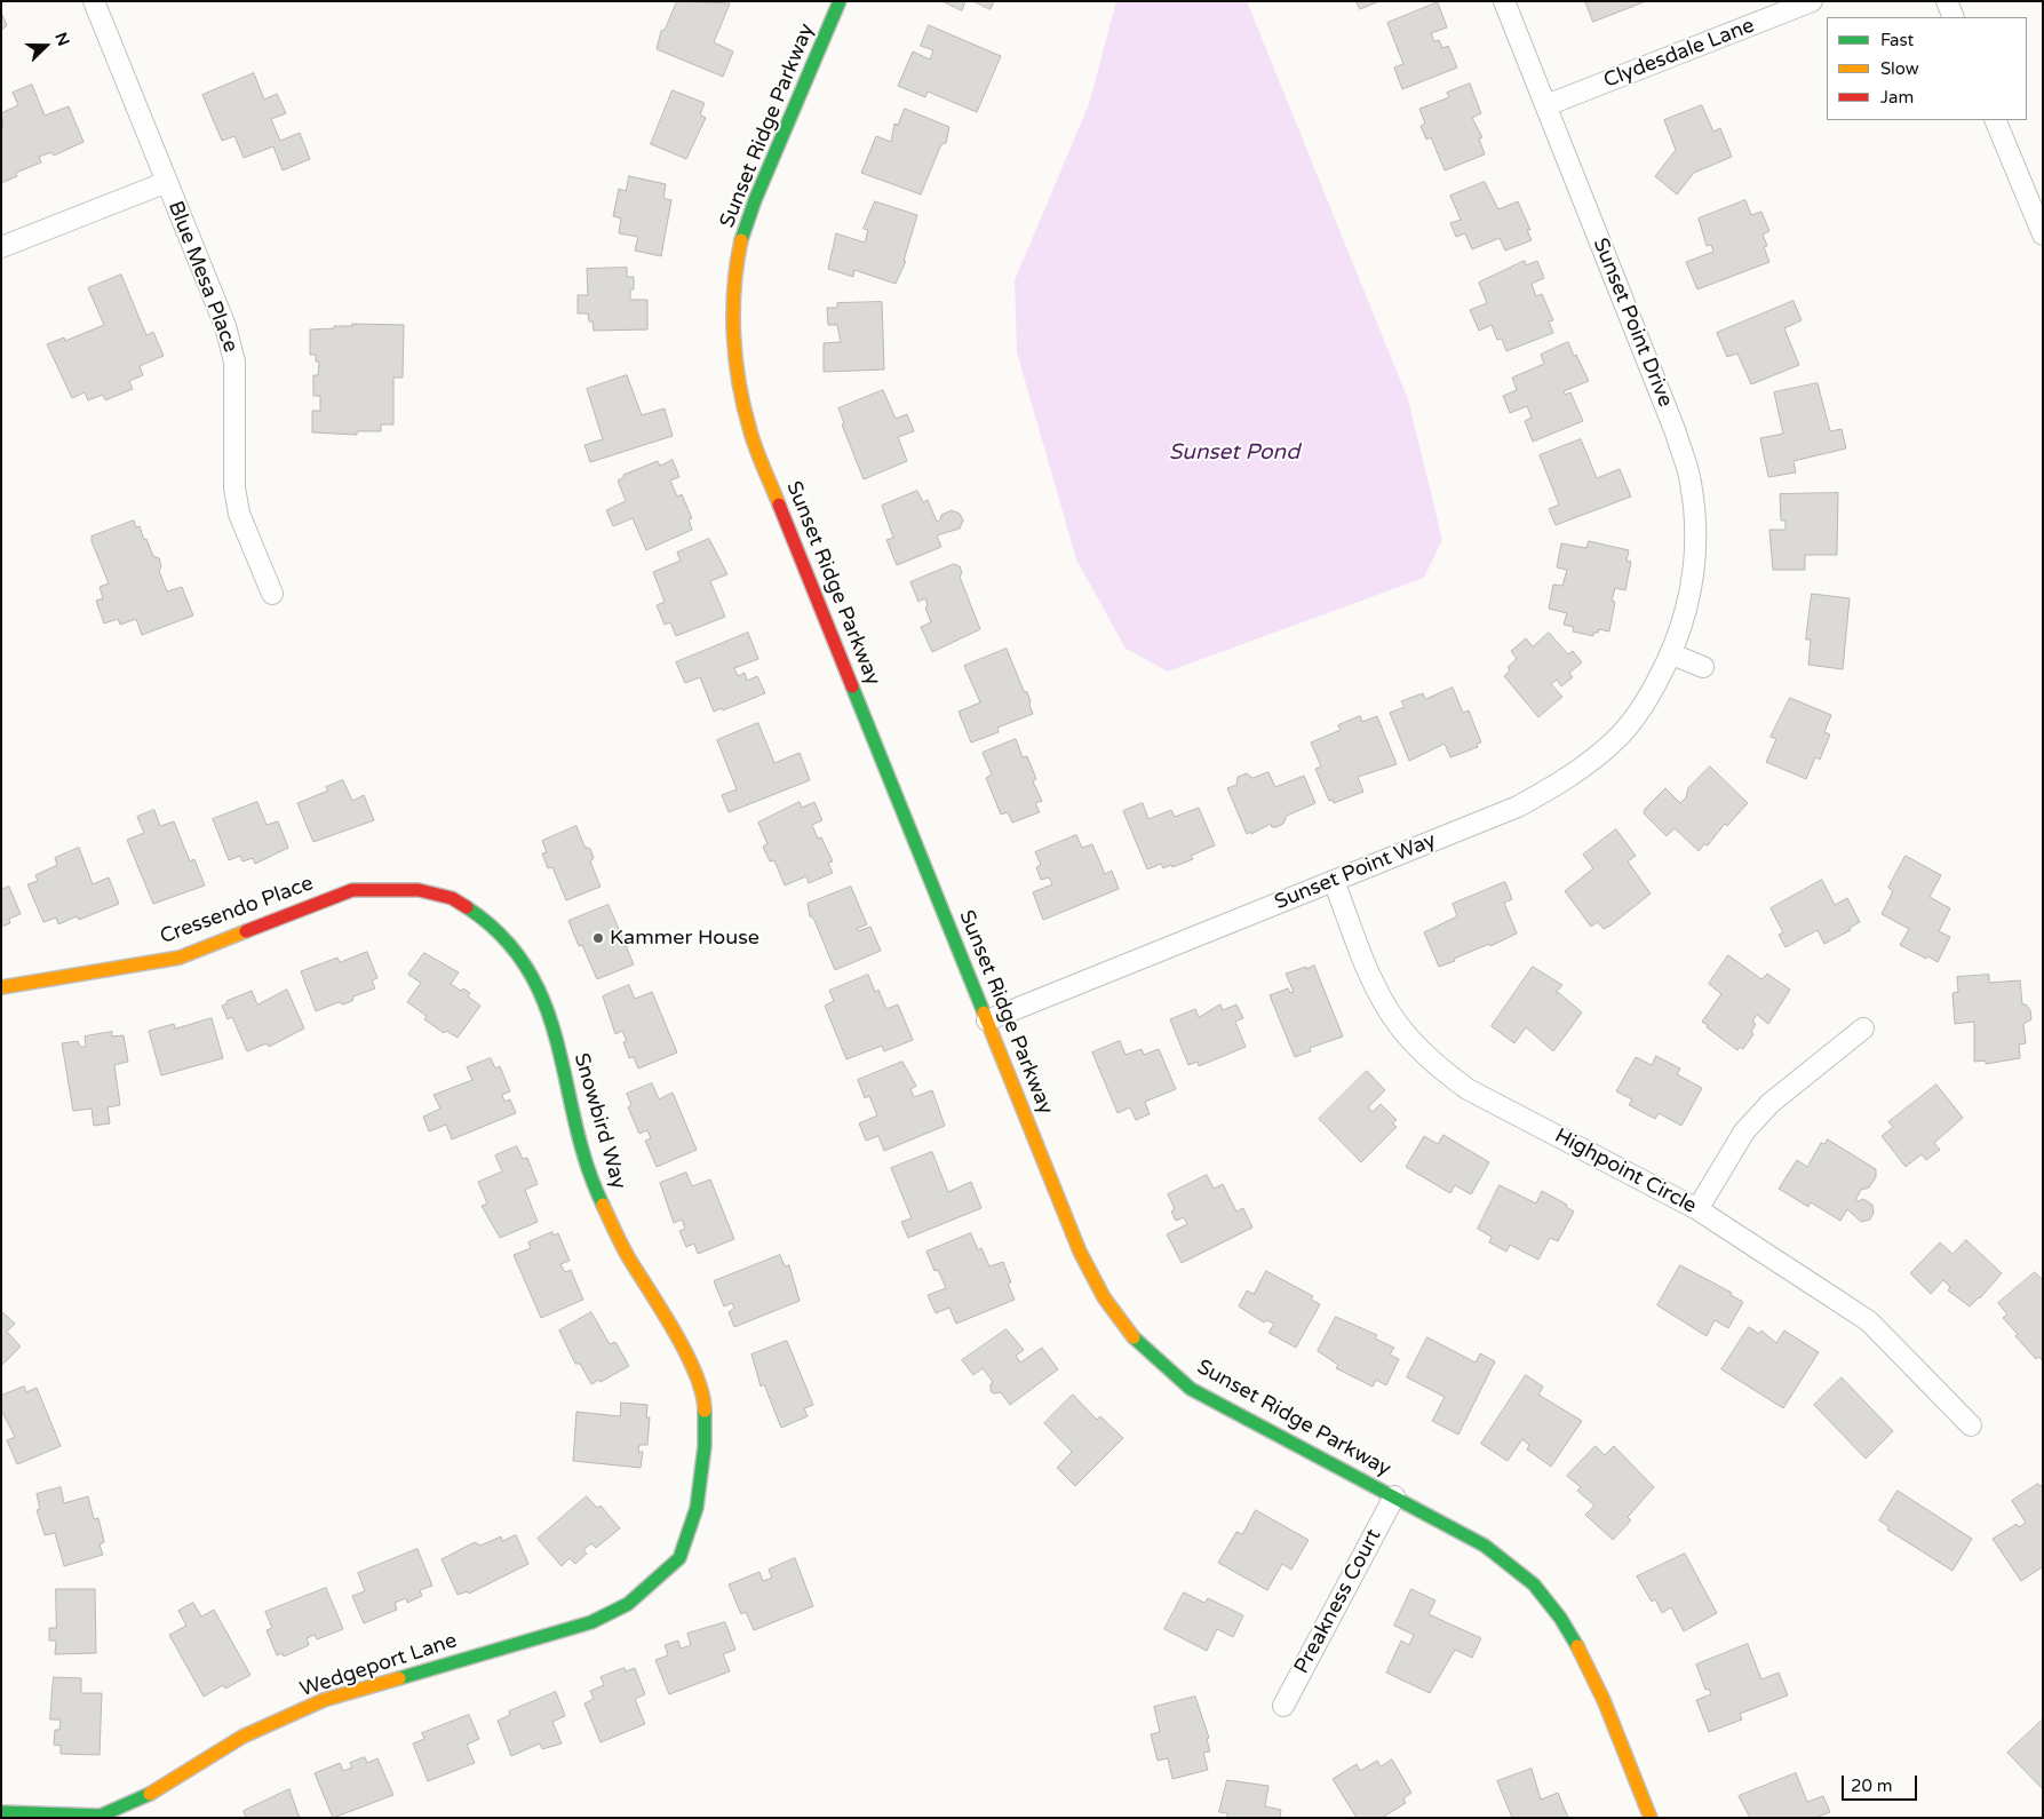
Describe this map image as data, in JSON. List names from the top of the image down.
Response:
{
  "streets": {
    "street": [
      "Clydesdale Lane",
      "Sunset Ridge Parkway",
      "Blue Mesa Place",
      "Sunset Point Drive",
      "Sunset Point Way",
      "Cressendo Place",
      "Snowbird Way",
      "Highpoint Circle",
      "Preakness Court",
      "Wedgeport Lane"
    ]
  },
  "crossings": [
    ["Clydesdale Lane", "Sunset Point Drive"],
    ["Sunset Ridge Parkway", "Sunset Point Way"],
    ["Sunset Ridge Parkway", "Preakness Court"],
    ["Sunset Point Drive", "Sunset Point Way"],
    ["Sunset Point Way", "Highpoint Circle"],
    ["Cressendo Place", "Snowbird Way"],
    ["Snowbird Way", "Wedgeport Lane"]
  ],
  "water": ["Sunset Pond"],
  "places": ["Kammer House"],
  "legend": ["Fast", "Slow", "Jam"],
  "scale_bar": "20 m",
  "north": "right"
}
